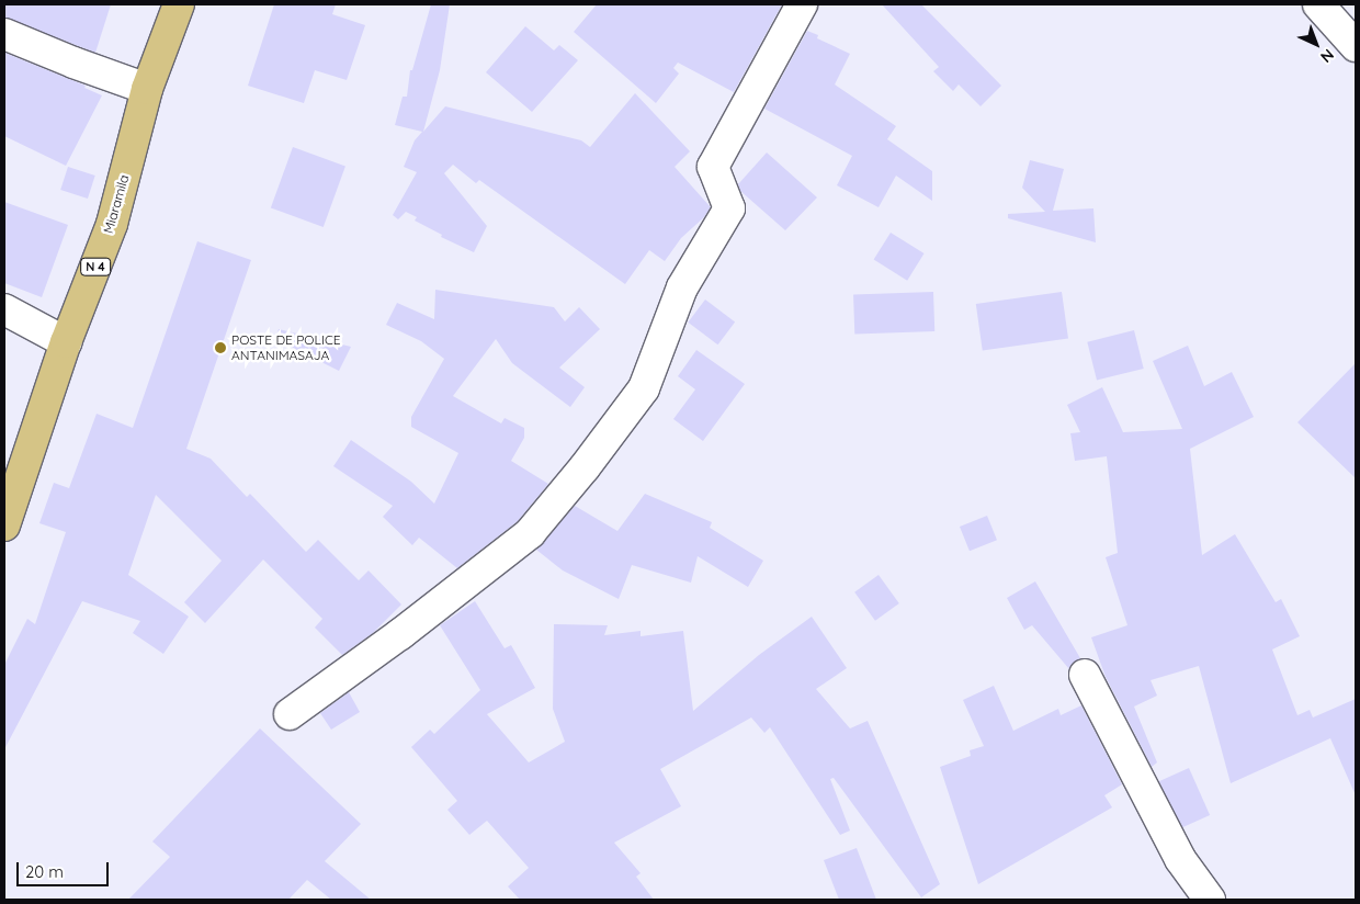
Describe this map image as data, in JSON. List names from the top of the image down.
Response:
{
  "streets": {
    "main road": ["Miaramila", "N 4"]
  },
  "places": ["POSTE DE POLICE ANTANIMASAJA"],
  "scale_bar": "20 m",
  "north": "bottom right"
}
